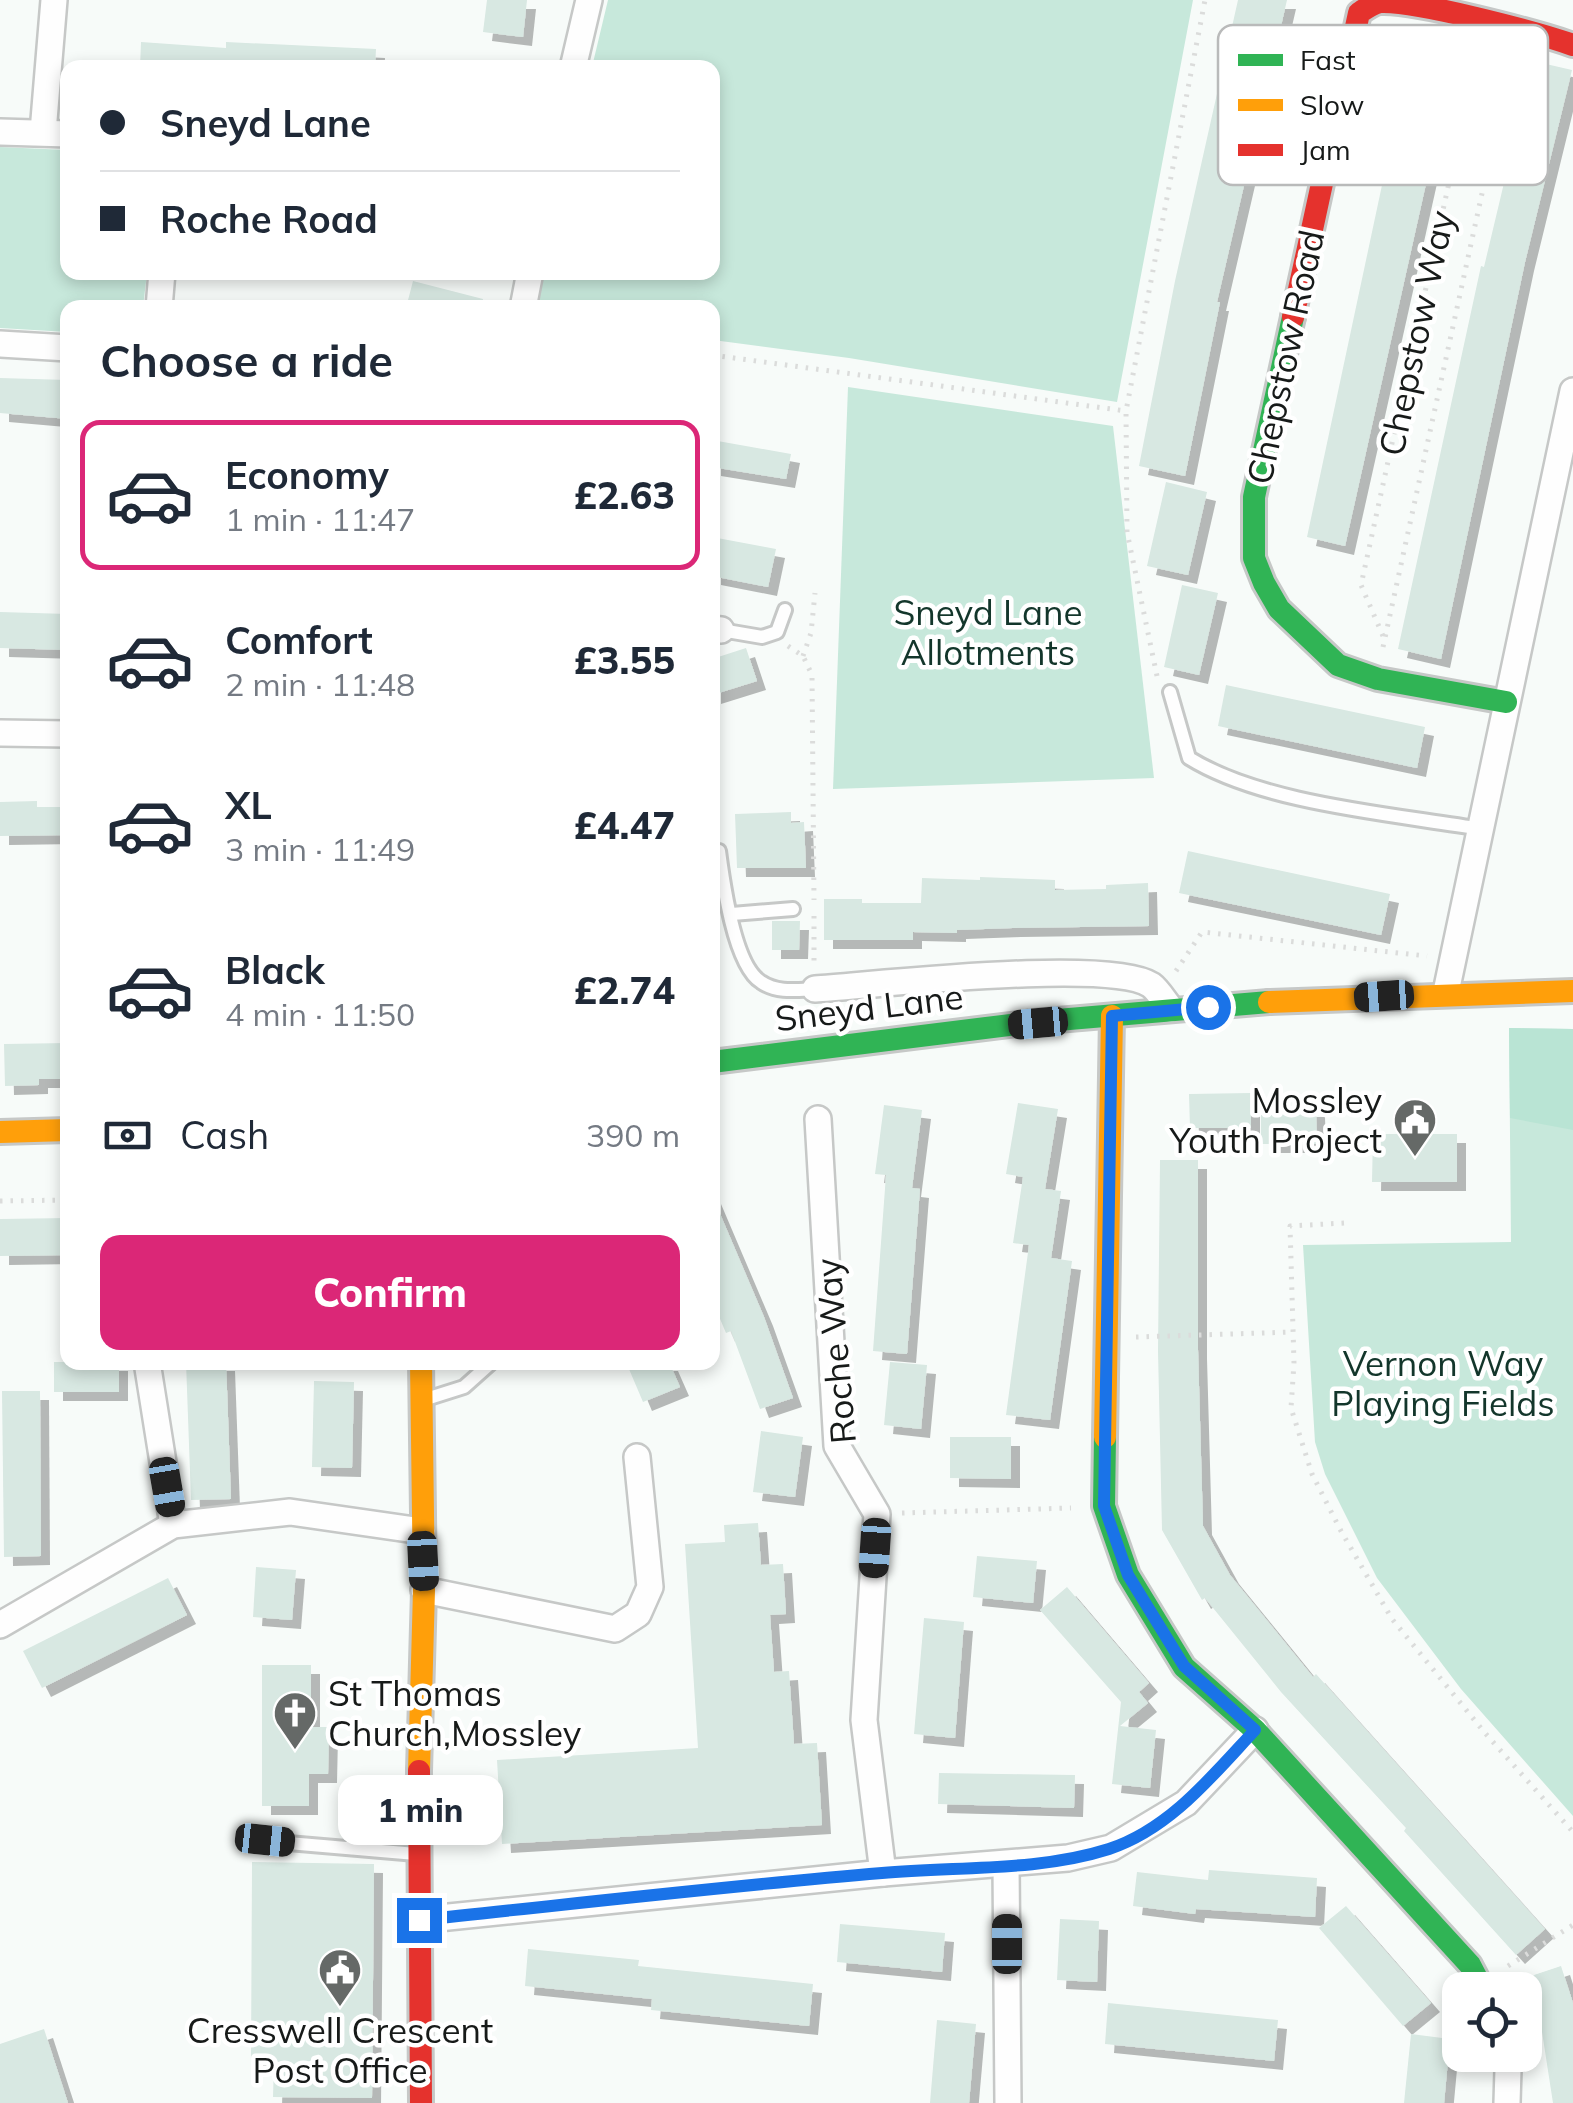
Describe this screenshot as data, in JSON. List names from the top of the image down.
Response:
{
  "streets": {
    "street": ["Chepstow Road", "Sneyd Lane", "Roche Way"],
    "path": ["Chepstow Way"]
  },
  "crossings": [
    ["Chepstow Way", "Chepstow Road"]
  ],
  "parks": ["Sneyd Lane Allotments", "Vernon Way Playing Fields"],
  "places": {
    "public building": ["Mossley Youth Project", "Cresswell Crescent Post Office"],
    "church": ["St Thomas Church,Mossley"]
  },
  "legend": ["Fast", "Slow", "Jam"],
  "page": {
    "banner": ["Sneyd Lane", "Roche Road"],
    "heading": "Choose a ride",
    "list": [
      {
        "name": "Economy",
        "note": "1 min · 11:47",
        "value": "£2.63"
      },
      {
        "name": "Comfort",
        "note": "2 min · 11:48",
        "value": "£3.55"
      },
      {
        "name": "XL",
        "note": "3 min · 11:49",
        "value": "£4.47"
      },
      {
        "name": "Black",
        "note": "4 min · 11:50",
        "value": "£2.74"
      }
    ],
    "pay": ["Cash", "390 m"],
    "buttons": "Confirm",
    "bubble": "1 min"
  }
}
